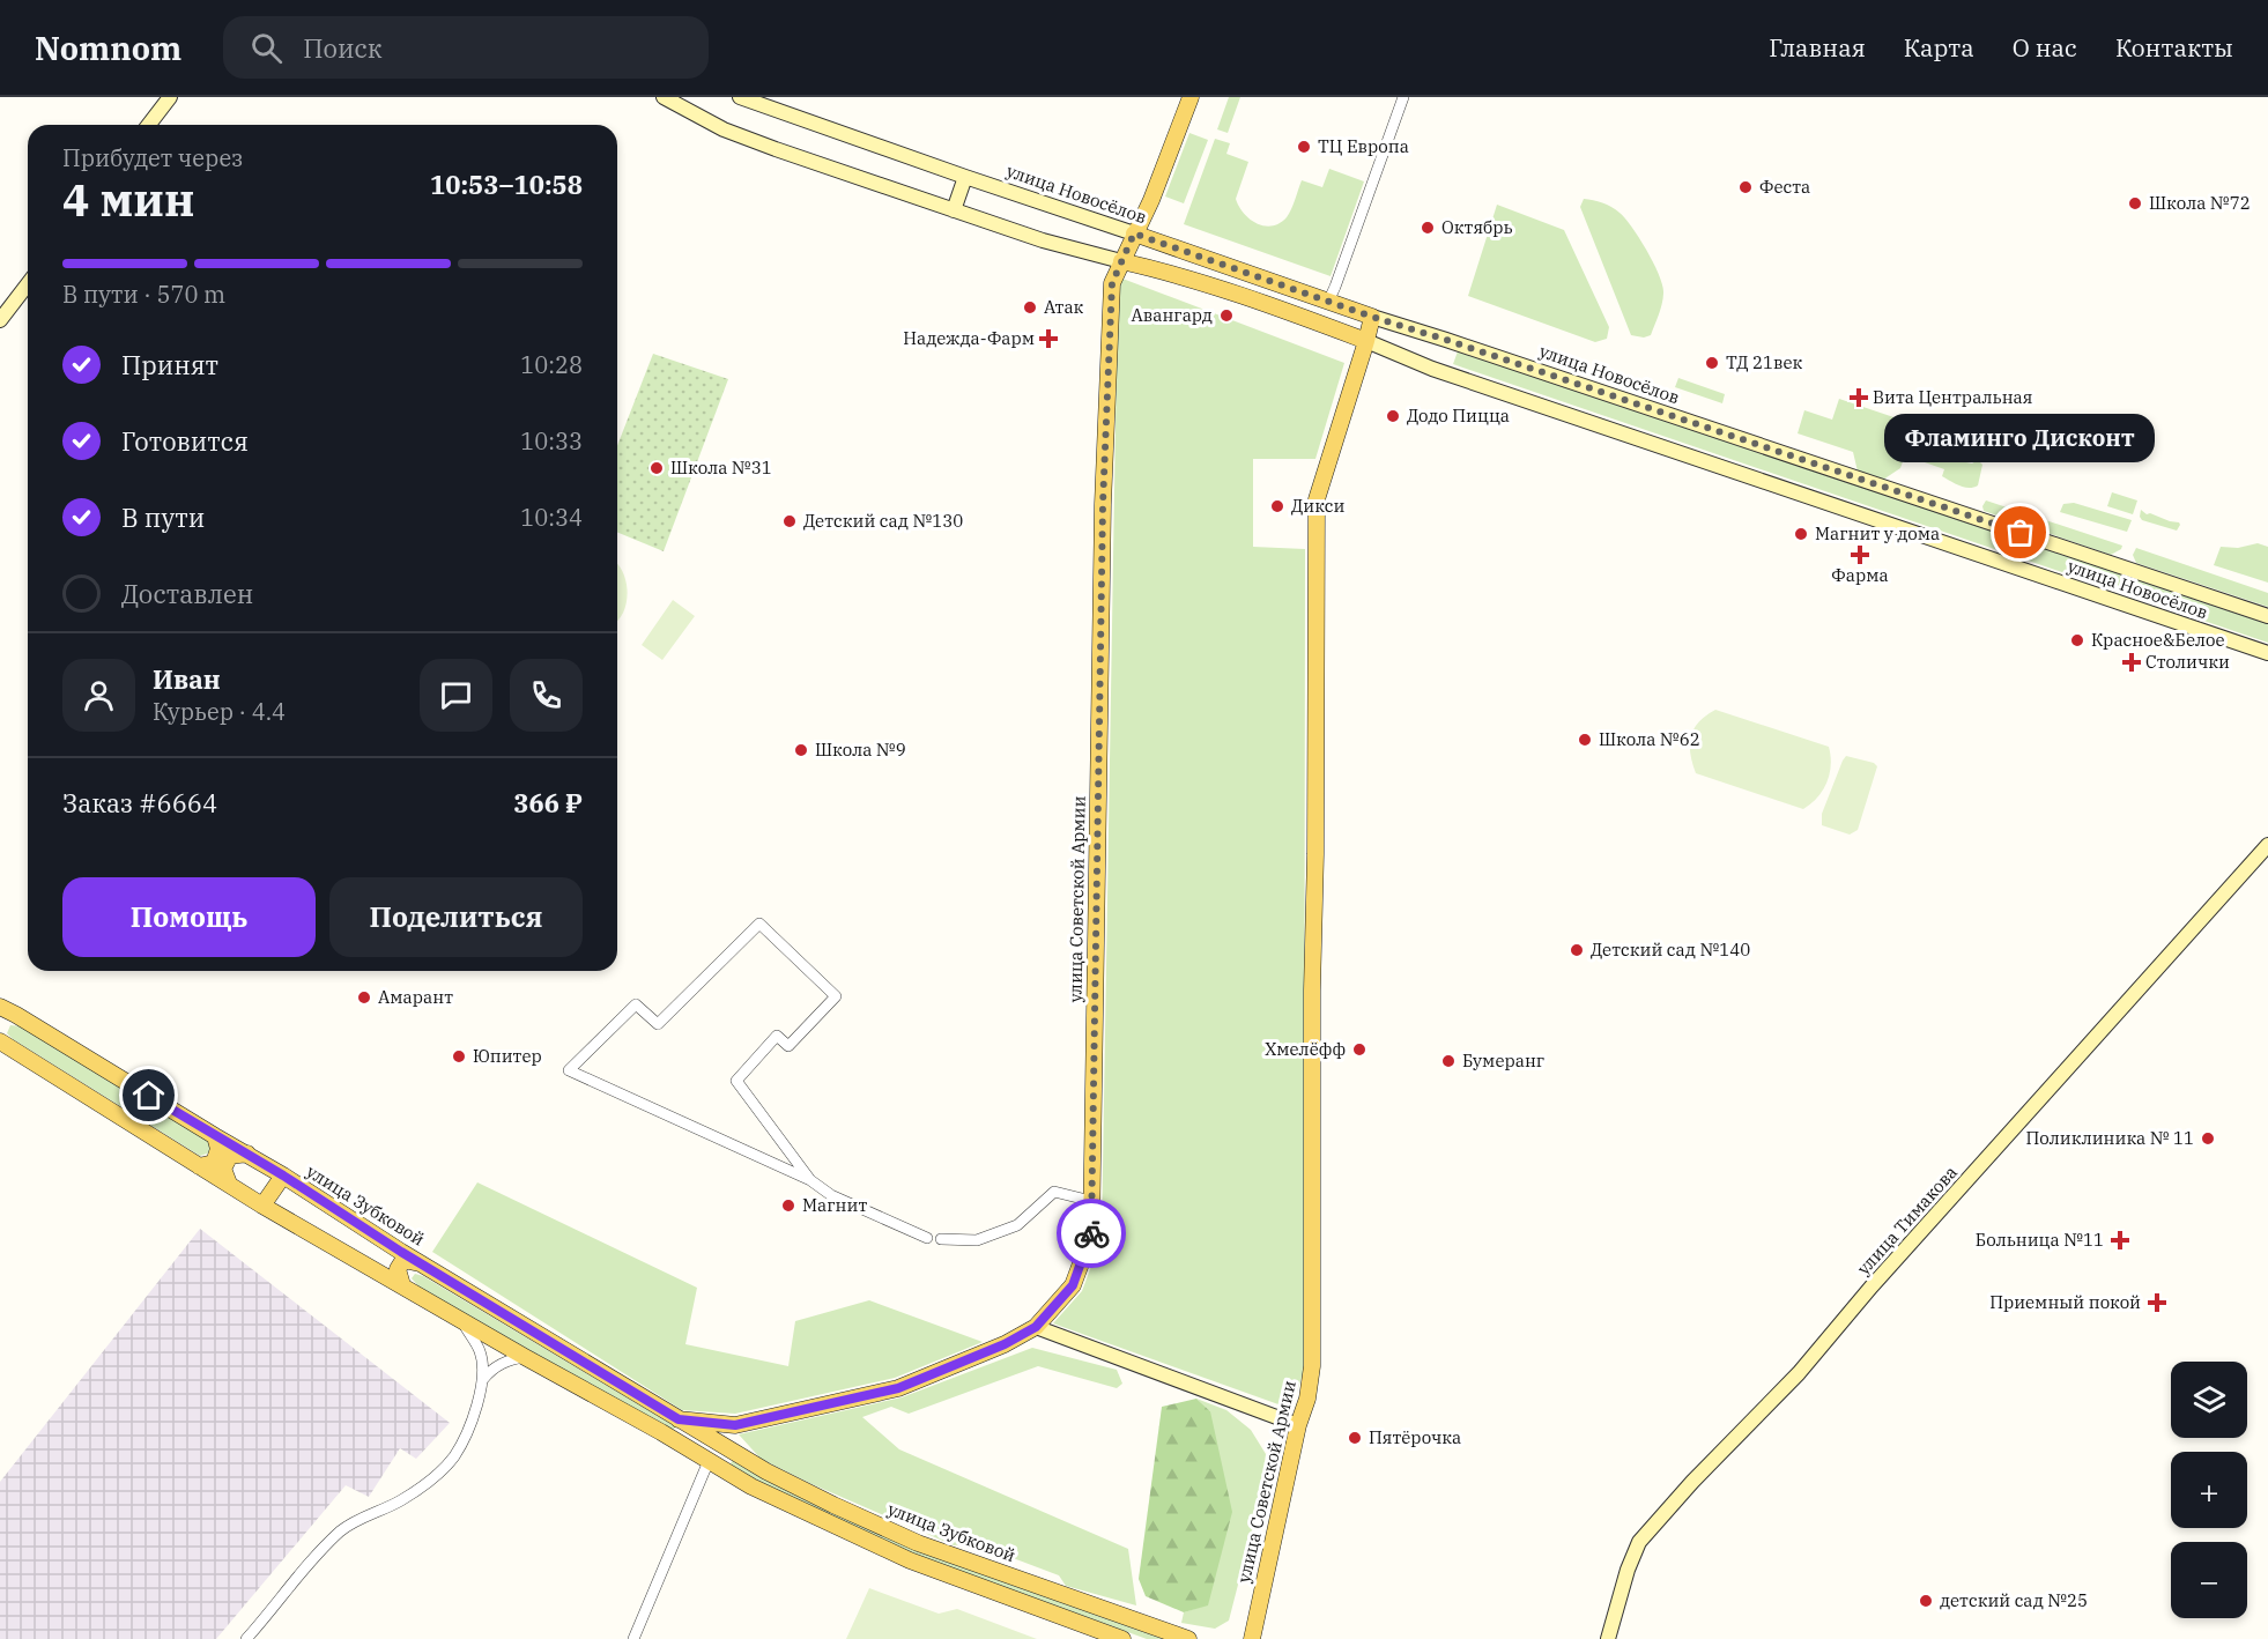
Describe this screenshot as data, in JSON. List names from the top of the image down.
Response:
{
  "streets": {
    "main road": ["улица Новосёлов", "улица Советской Армии", "улица Зубковой"],
    "street": ["улица Тимакова"]
  },
  "crossings": [
    ["улица Новосёлов", "улица Советской Армии"],
    ["улица Советской Армии", "улица Зубковой"]
  ],
  "places": {
    "other": [
      "ТЦ Европа",
      "Феста",
      "Школа №72",
      "Октябрь",
      "Атак",
      "Авангард",
      "ТД 21век",
      "Додо Пицца",
      "Школа №31",
      "Дикси",
      "Детский сад №130",
      "Фламинго Дисконт",
      "Магнит у дома",
      "Красное&Белое",
      "Школа №62",
      "Школа №9",
      "Детский сад №140",
      "Амарант",
      "Хмелёфф",
      "Юпитер",
      "Бумеранг",
      "Поликлиника № 11",
      "Магнит",
      "Пятёрочка",
      "детский сад №25"
    ],
    "health": [
      "Надежда-Фарм",
      "Вита Центральная",
      "Фарма",
      "Столички",
      "Больница №11",
      "Приемный покой"
    ]
  },
  "page": {
    "header": "Nomnom",
    "search": "Поиск",
    "nav": [
      "Главная",
      "Карта",
      "О нас",
      "Контакты"
    ],
    "heading": ["4 мин", "Прибудет через", "10:53–10:58"],
    "panel": [
      "Иван",
      "Курьер · 4.4",
      "Заказ #6664",
      "366 ₽"
    ],
    "bar": "В пути · 570 m",
    "list": [
      ["Принят", "10:28"],
      ["Готовится", "10:33"],
      ["В пути", "10:34"],
      "Доставлен"
    ],
    "bubble": "Фламинго Дисконт",
    "buttons": ["Помощь", "Поделиться"],
    "map_buttons": ["+", "−"]
  }
}
